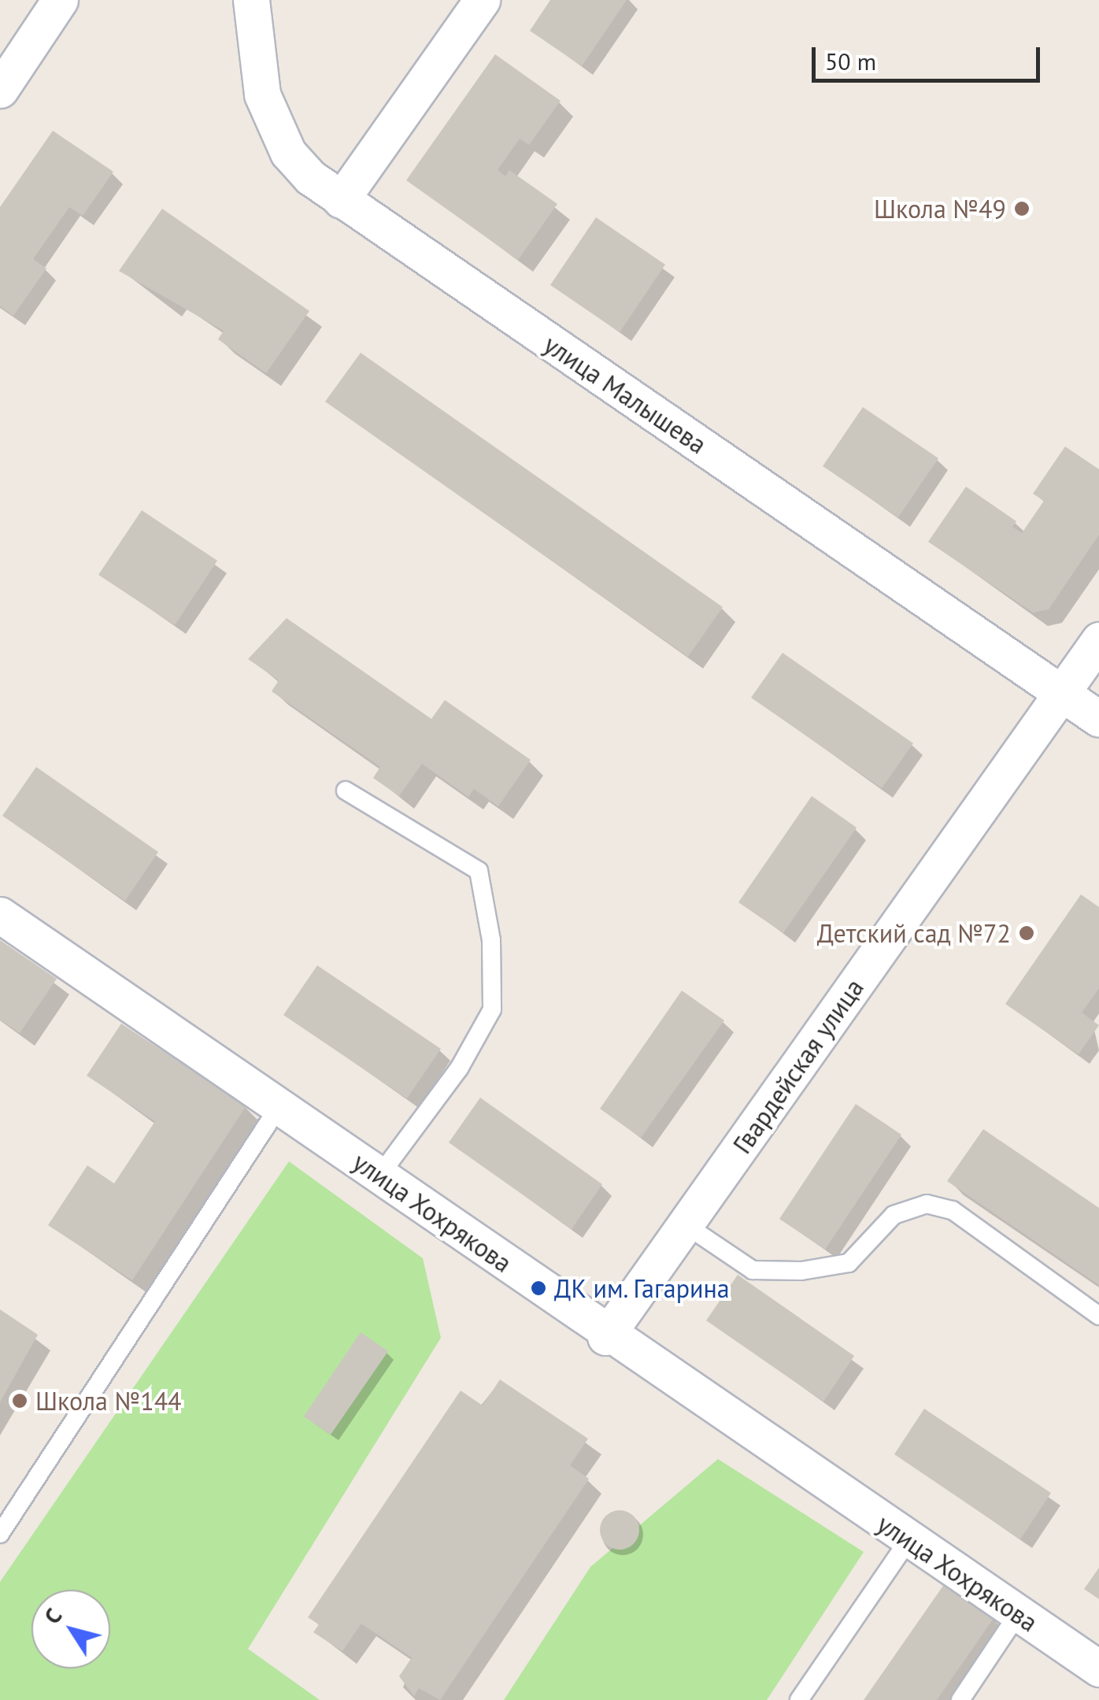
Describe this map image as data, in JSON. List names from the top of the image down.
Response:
{
  "streets": {
    "street": ["улица Малышева", "Гвардейская улица", "улица Хохрякова"]
  },
  "crossings": [
    ["улица Малышева", "Гвардейская улица"],
    ["Гвардейская улица", "улица Хохрякова"]
  ],
  "places": [
    "Школа №49",
    "Детский сад №72",
    "ДК им. Гагарина",
    "Школа №144"
  ],
  "scale_bar": "50 m",
  "north": "top left"
}
